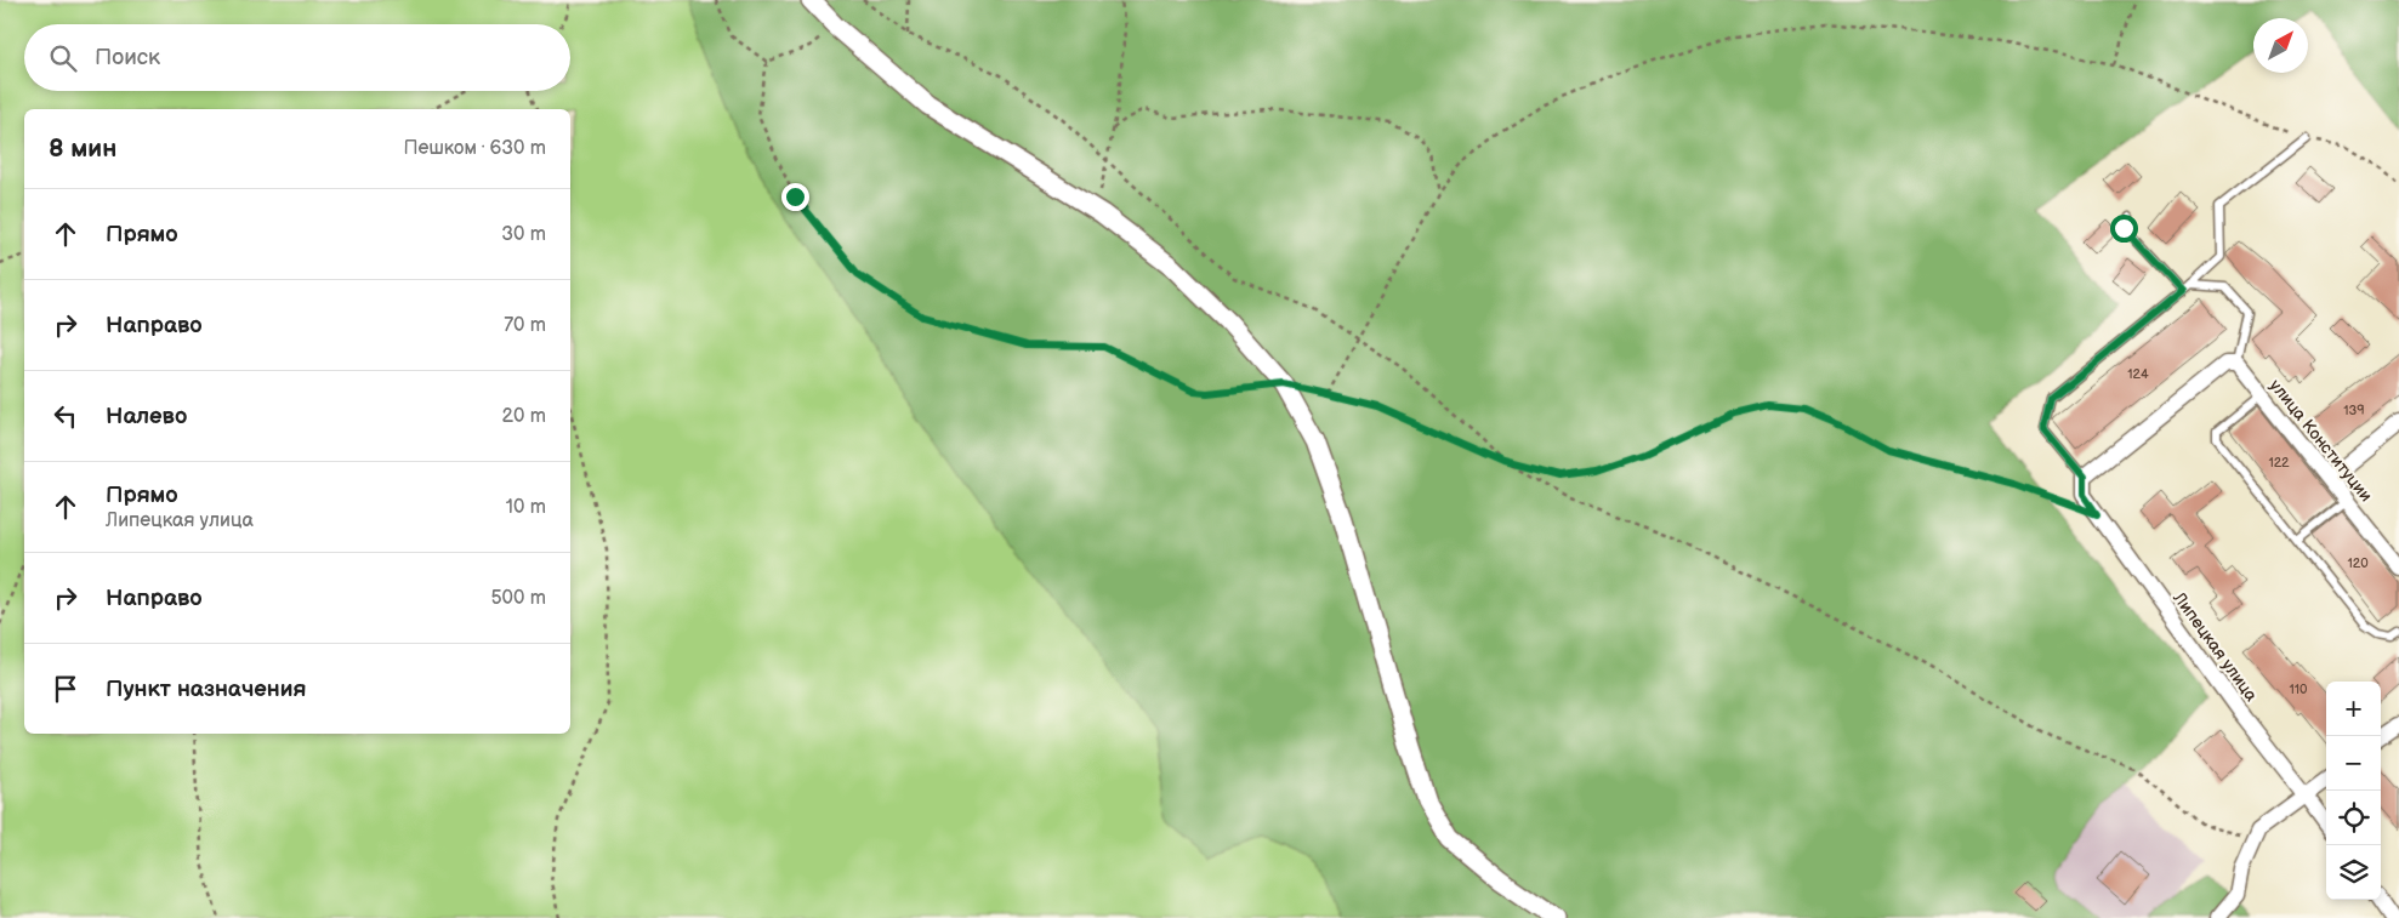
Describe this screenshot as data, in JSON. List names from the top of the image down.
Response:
{
  "streets": {
    "street": ["улица Конституции", "Липецкая улица"]
  },
  "house_numbers": [
    "124",
    "139",
    "122",
    "120",
    "110"
  ],
  "north": "top right",
  "page": {
    "search": "Поиск",
    "heading": ["8 мин", "Пешком · 630 m"],
    "list": [
      ["Прямо", "30 m"],
      ["Направо", "70 m"],
      ["Налево", "20 m"],
      ["Прямо", "Липецкая улица", "10 m"],
      ["Направо", "500 m"],
      "Пункт назначения"
    ],
    "map_buttons": ["+", "−"]
  }
}
